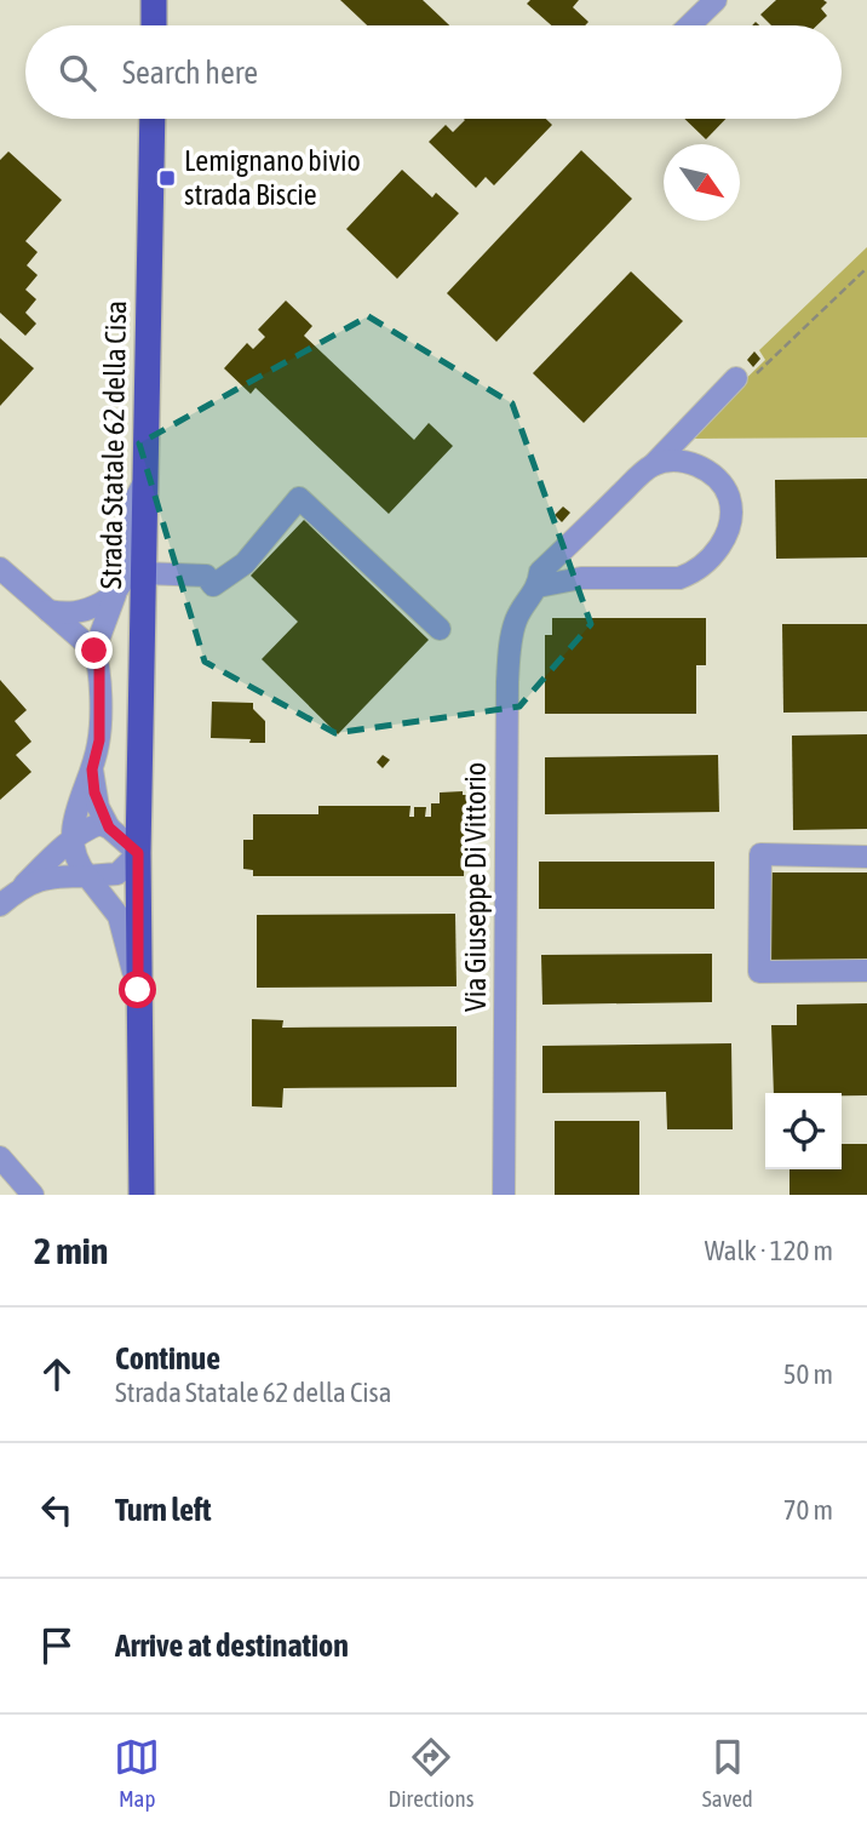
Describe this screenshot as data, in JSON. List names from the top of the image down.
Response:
{
  "streets": {
    "main road": ["Strada Statale 62 della Cisa"],
    "street": ["Via Giuseppe Di Vittorio"]
  },
  "places": {
    "transit": ["Lemignano bivio strada Biscie"]
  },
  "north": "bottom right",
  "page": {
    "search": "Search here",
    "heading": ["2 min", "Walk · 120 m"],
    "list": [
      ["Continue", "Strada Statale 62 della Cisa", "50 m"],
      ["Turn left", "70 m"],
      "Arrive at destination"
    ],
    "nav": ["Map", "Directions", "Saved"]
  }
}
